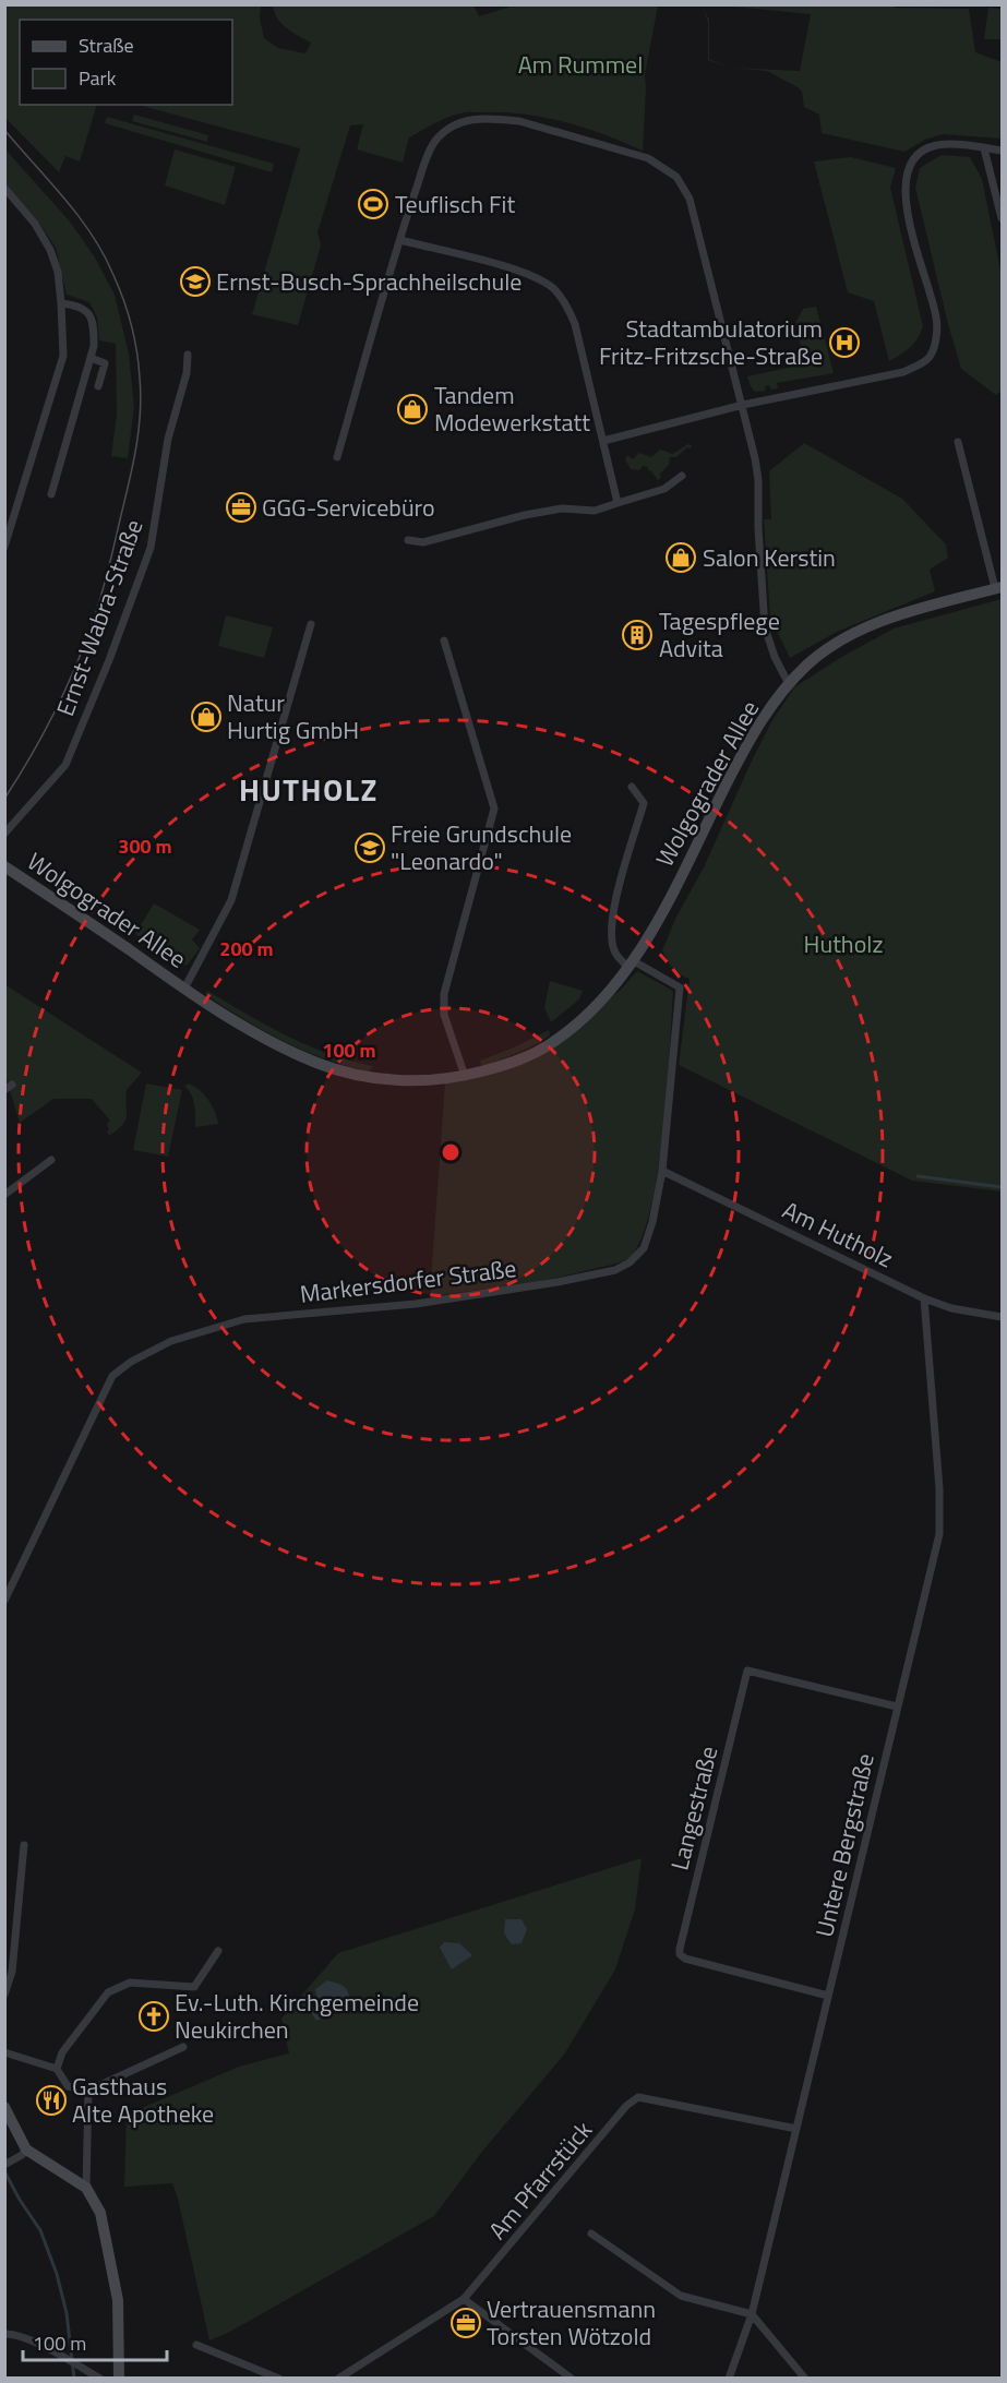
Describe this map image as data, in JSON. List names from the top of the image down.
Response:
{
  "streets": {
    "main road": ["Wolgograder Allee"],
    "street": [
      "Ernst-Wabra-Straße",
      "Am Hutholz",
      "Markersdorfer Straße",
      "Langestraße",
      "Untere Bergstraße",
      "Am Pfarrstück"
    ]
  },
  "crossings": [
    ["Wolgograder Allee", "Markersdorfer Straße"],
    ["Am Hutholz", "Markersdorfer Straße"],
    ["Am Hutholz", "Untere Bergstraße"],
    ["Langestraße", "Untere Bergstraße"],
    ["Untere Bergstraße", "Am Pfarrstück"]
  ],
  "districts": ["HUTHOLZ"],
  "parks": ["Am Rummel", "Hutholz"],
  "places": {
    "sports": ["Teuflisch Fit"],
    "school or university": ["Ernst-Busch-Sprachheilschule", "Freie Grundschule \"Leonardo\""],
    "hospital": ["Stadtambulatorium Fritz-Fritzsche-Straße"],
    "shop": ["Tandem Modewerkstatt", "Salon Kerstin", "Natur Hurtig GmbH"],
    "office": ["GGG-Servicebüro", "Vertrauensmann Torsten Wötzold"],
    "building": ["Tagespflege Advita"],
    "church": ["Ev.-Luth. Kirchgemeinde Neukirchen"],
    "restaurant": ["Gasthaus Alte Apotheke"]
  },
  "legend": ["Straße", "Park"],
  "scale_bar": "100 m",
  "rings": ["300 m", "200 m", "100 m"]
}
